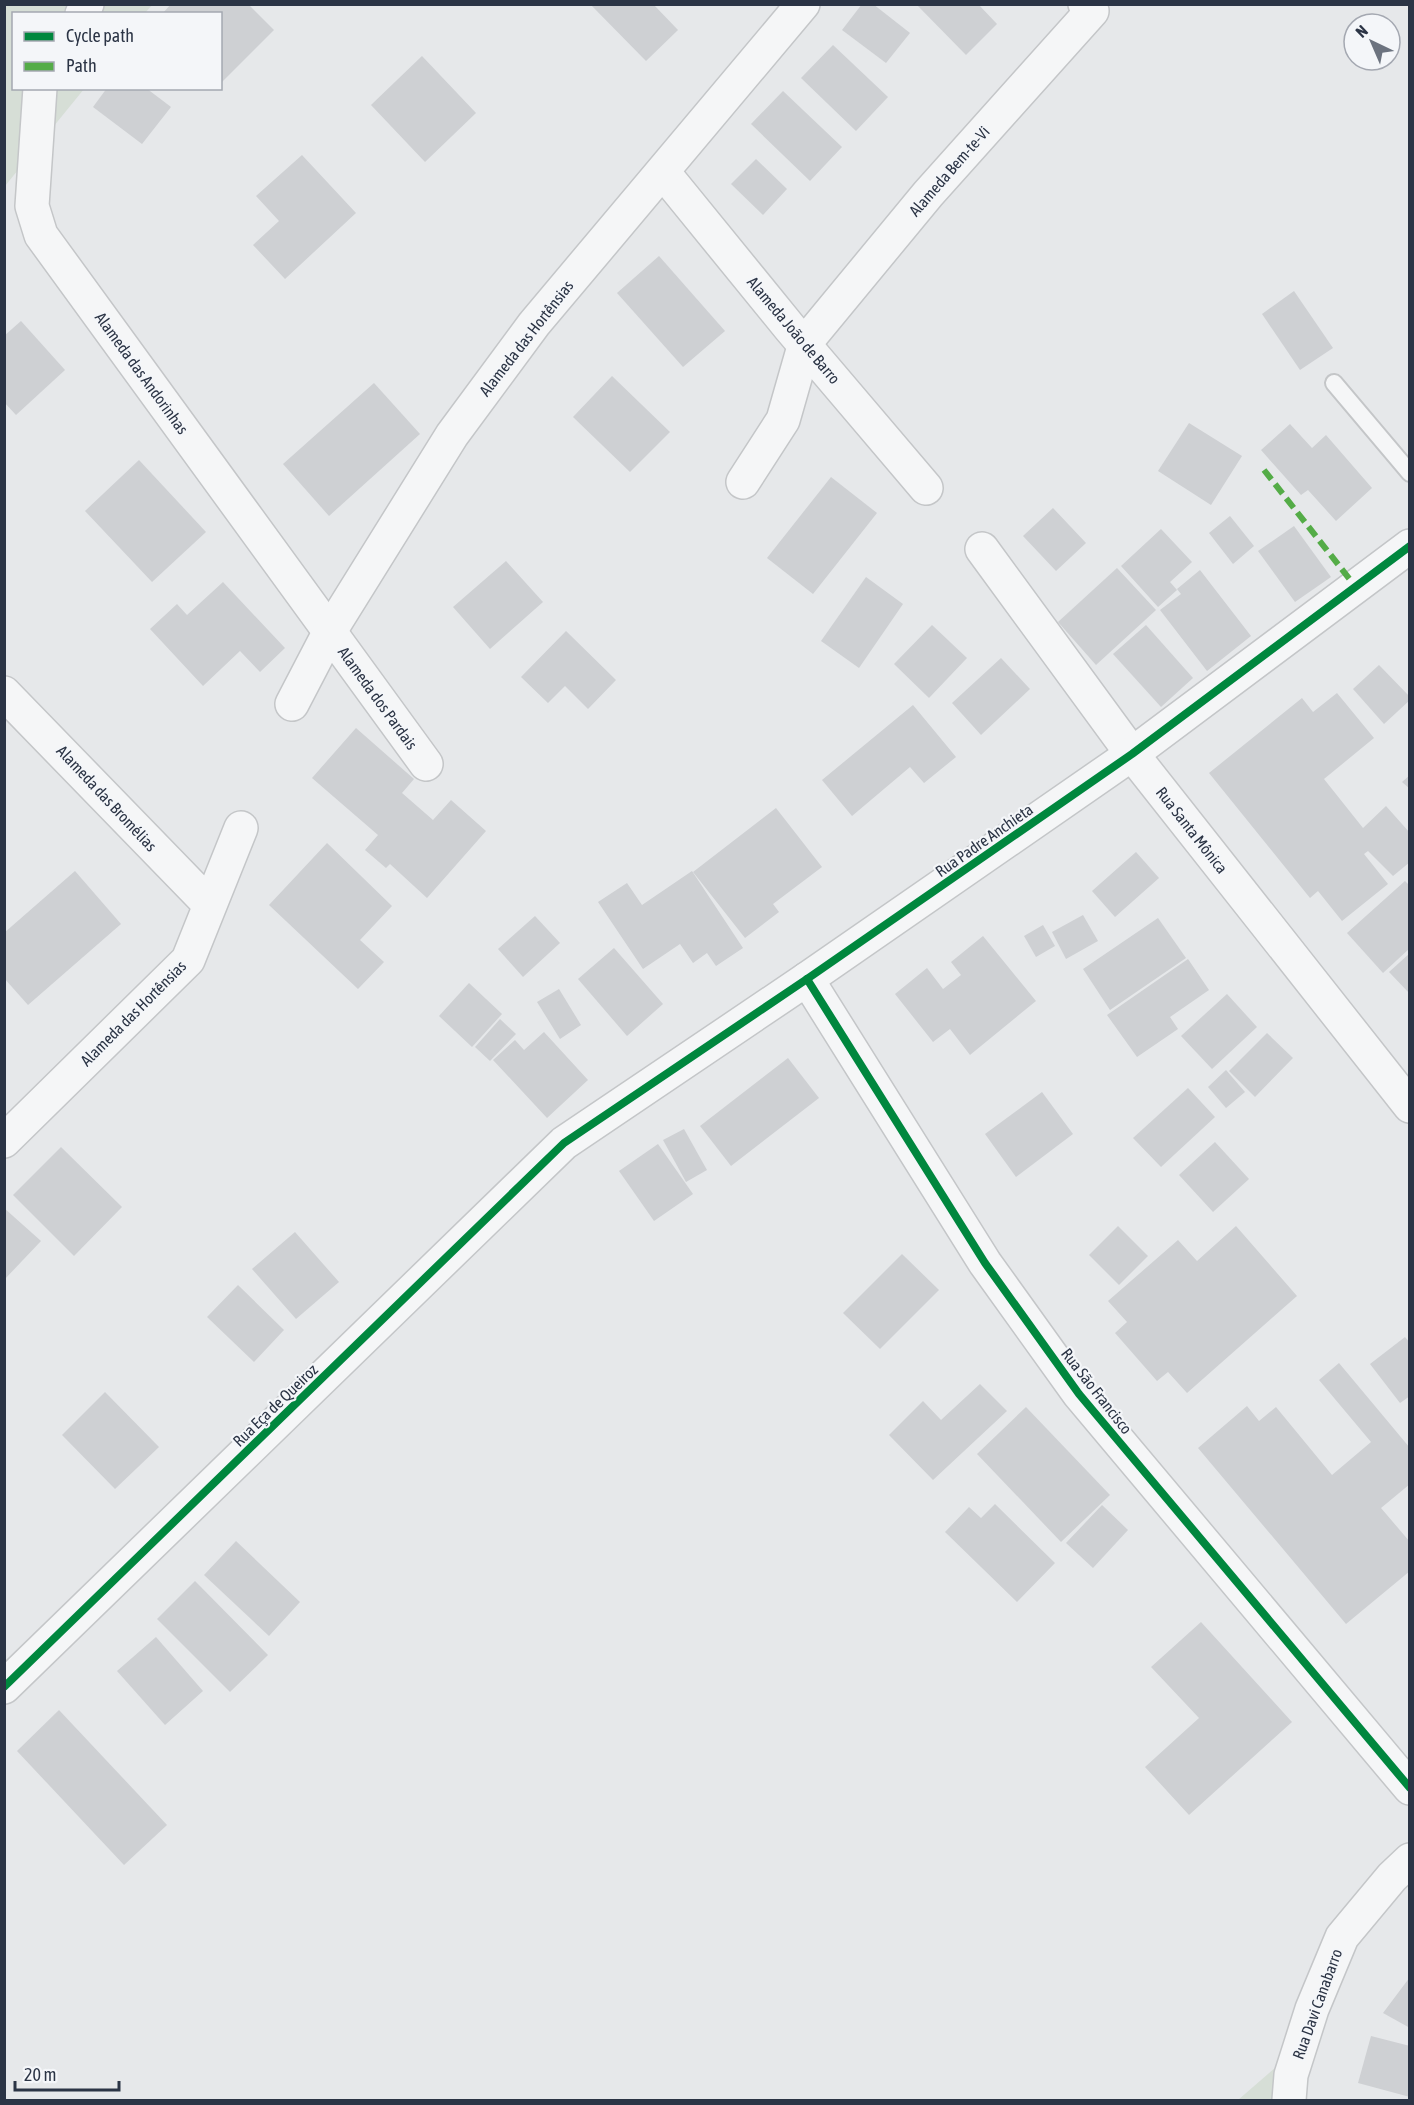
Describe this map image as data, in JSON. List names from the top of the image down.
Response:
{
  "streets": {
    "street": [
      "Alameda Bem-te-Vi",
      "Alameda João de Barro",
      "Alameda das Hortênsias",
      "Alameda das Andorinhas",
      "Alameda dos Pardais",
      "Alameda das Bromélias",
      "Rua Santa Mônica",
      "Rua Padre Anchieta",
      "Rua São Francisco",
      "Rua Eça de Queiroz",
      "Rua Davi Canabarro"
    ]
  },
  "crossings": [
    ["Alameda Bem-te-Vi", "Alameda João de Barro"],
    ["Alameda João de Barro", "Alameda das Hortênsias"],
    ["Alameda das Hortênsias", "Alameda das Andorinhas"],
    ["Alameda das Hortênsias", "Alameda dos Pardais"],
    ["Alameda das Hortênsias", "Alameda das Bromélias"],
    ["Alameda das Andorinhas", "Alameda dos Pardais"],
    ["Rua Santa Mônica", "Rua Padre Anchieta"],
    ["Rua Padre Anchieta", "Rua São Francisco"],
    ["Rua Padre Anchieta", "Rua Eça de Queiroz"]
  ],
  "legend": ["Cycle path", "Path"],
  "scale_bar": "20 m",
  "north": "top left"
}
